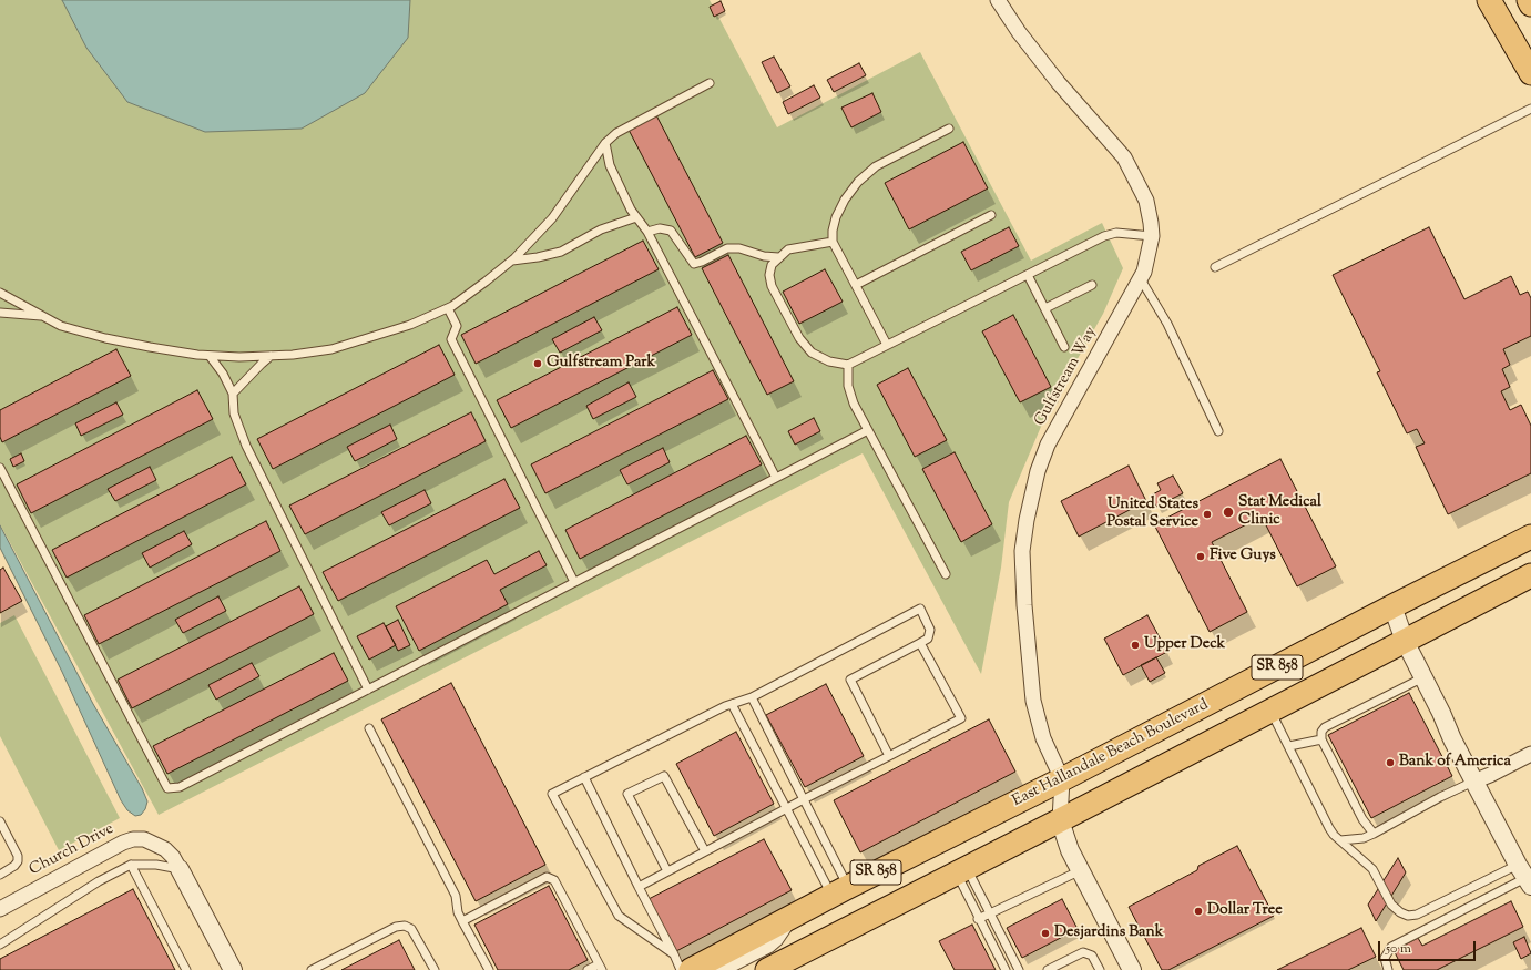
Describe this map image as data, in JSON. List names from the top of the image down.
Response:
{
  "streets": {
    "main road": ["SR 858", "East Hallandale Beach Boulevard"],
    "street": ["Gulfstream Way", "Church Drive"]
  },
  "crossings": [
    ["Gulfstream Way", "SR 858"],
    ["Gulfstream Way", "East Hallandale Beach Boulevard"]
  ],
  "places": [
    "Gulfstream Park",
    "Stat Medical Clinic",
    "United States Postal Service",
    "Five Guys",
    "Upper Deck",
    "Bank of America",
    "Dollar Tree",
    "Desjardins Bank"
  ],
  "scale_bar": "50 m"
}
